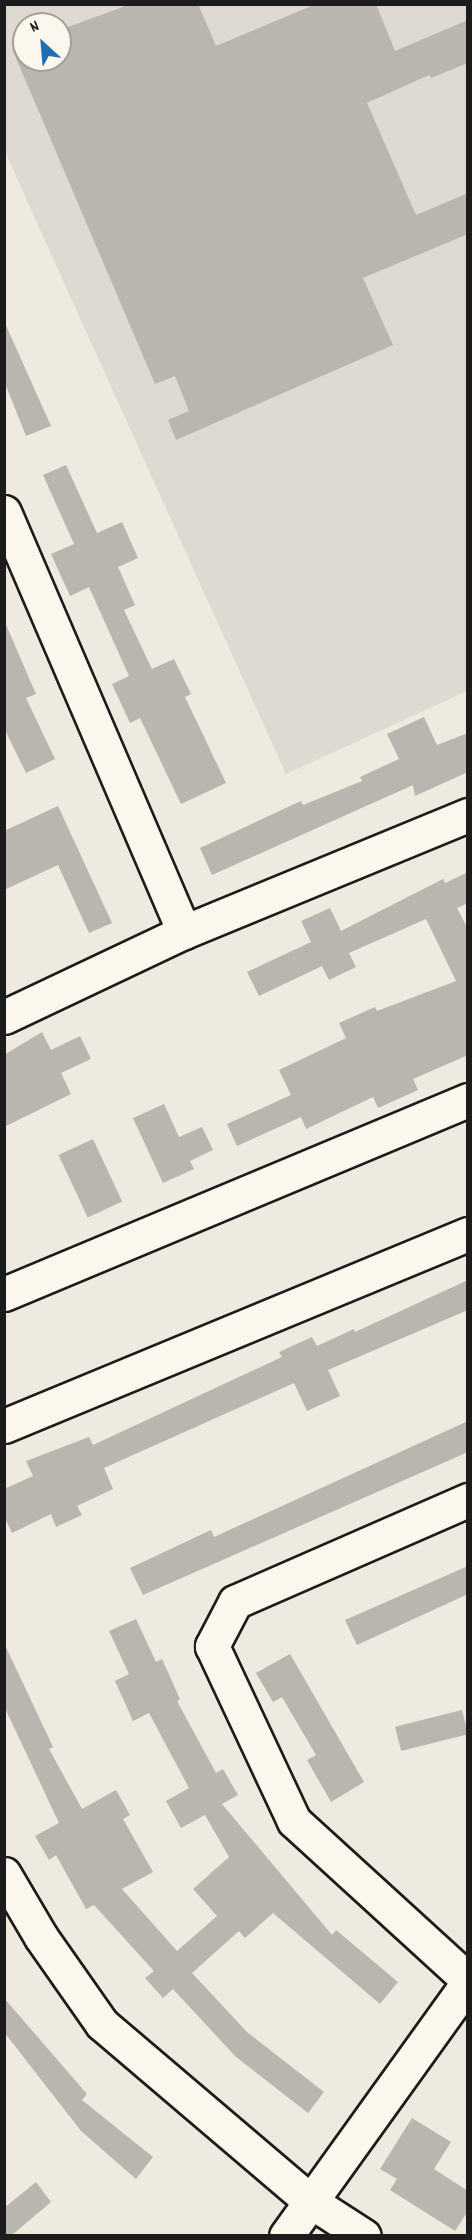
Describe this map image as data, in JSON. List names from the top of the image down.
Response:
{
  "north": "top left"
}
